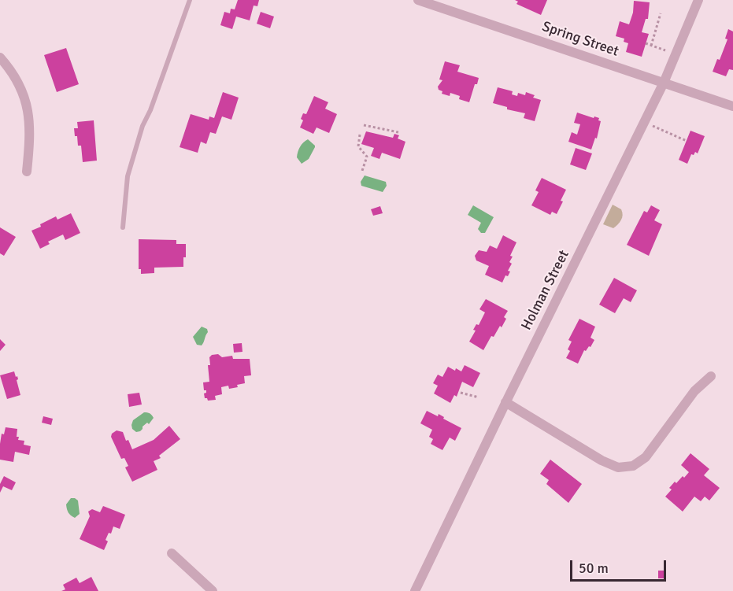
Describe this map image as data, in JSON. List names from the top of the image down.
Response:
{
  "streets": {
    "street": ["Spring Street", "Holman Street"]
  },
  "crossings": [
    ["Spring Street", "Holman Street"]
  ],
  "scale_bar": "50 m"
}
